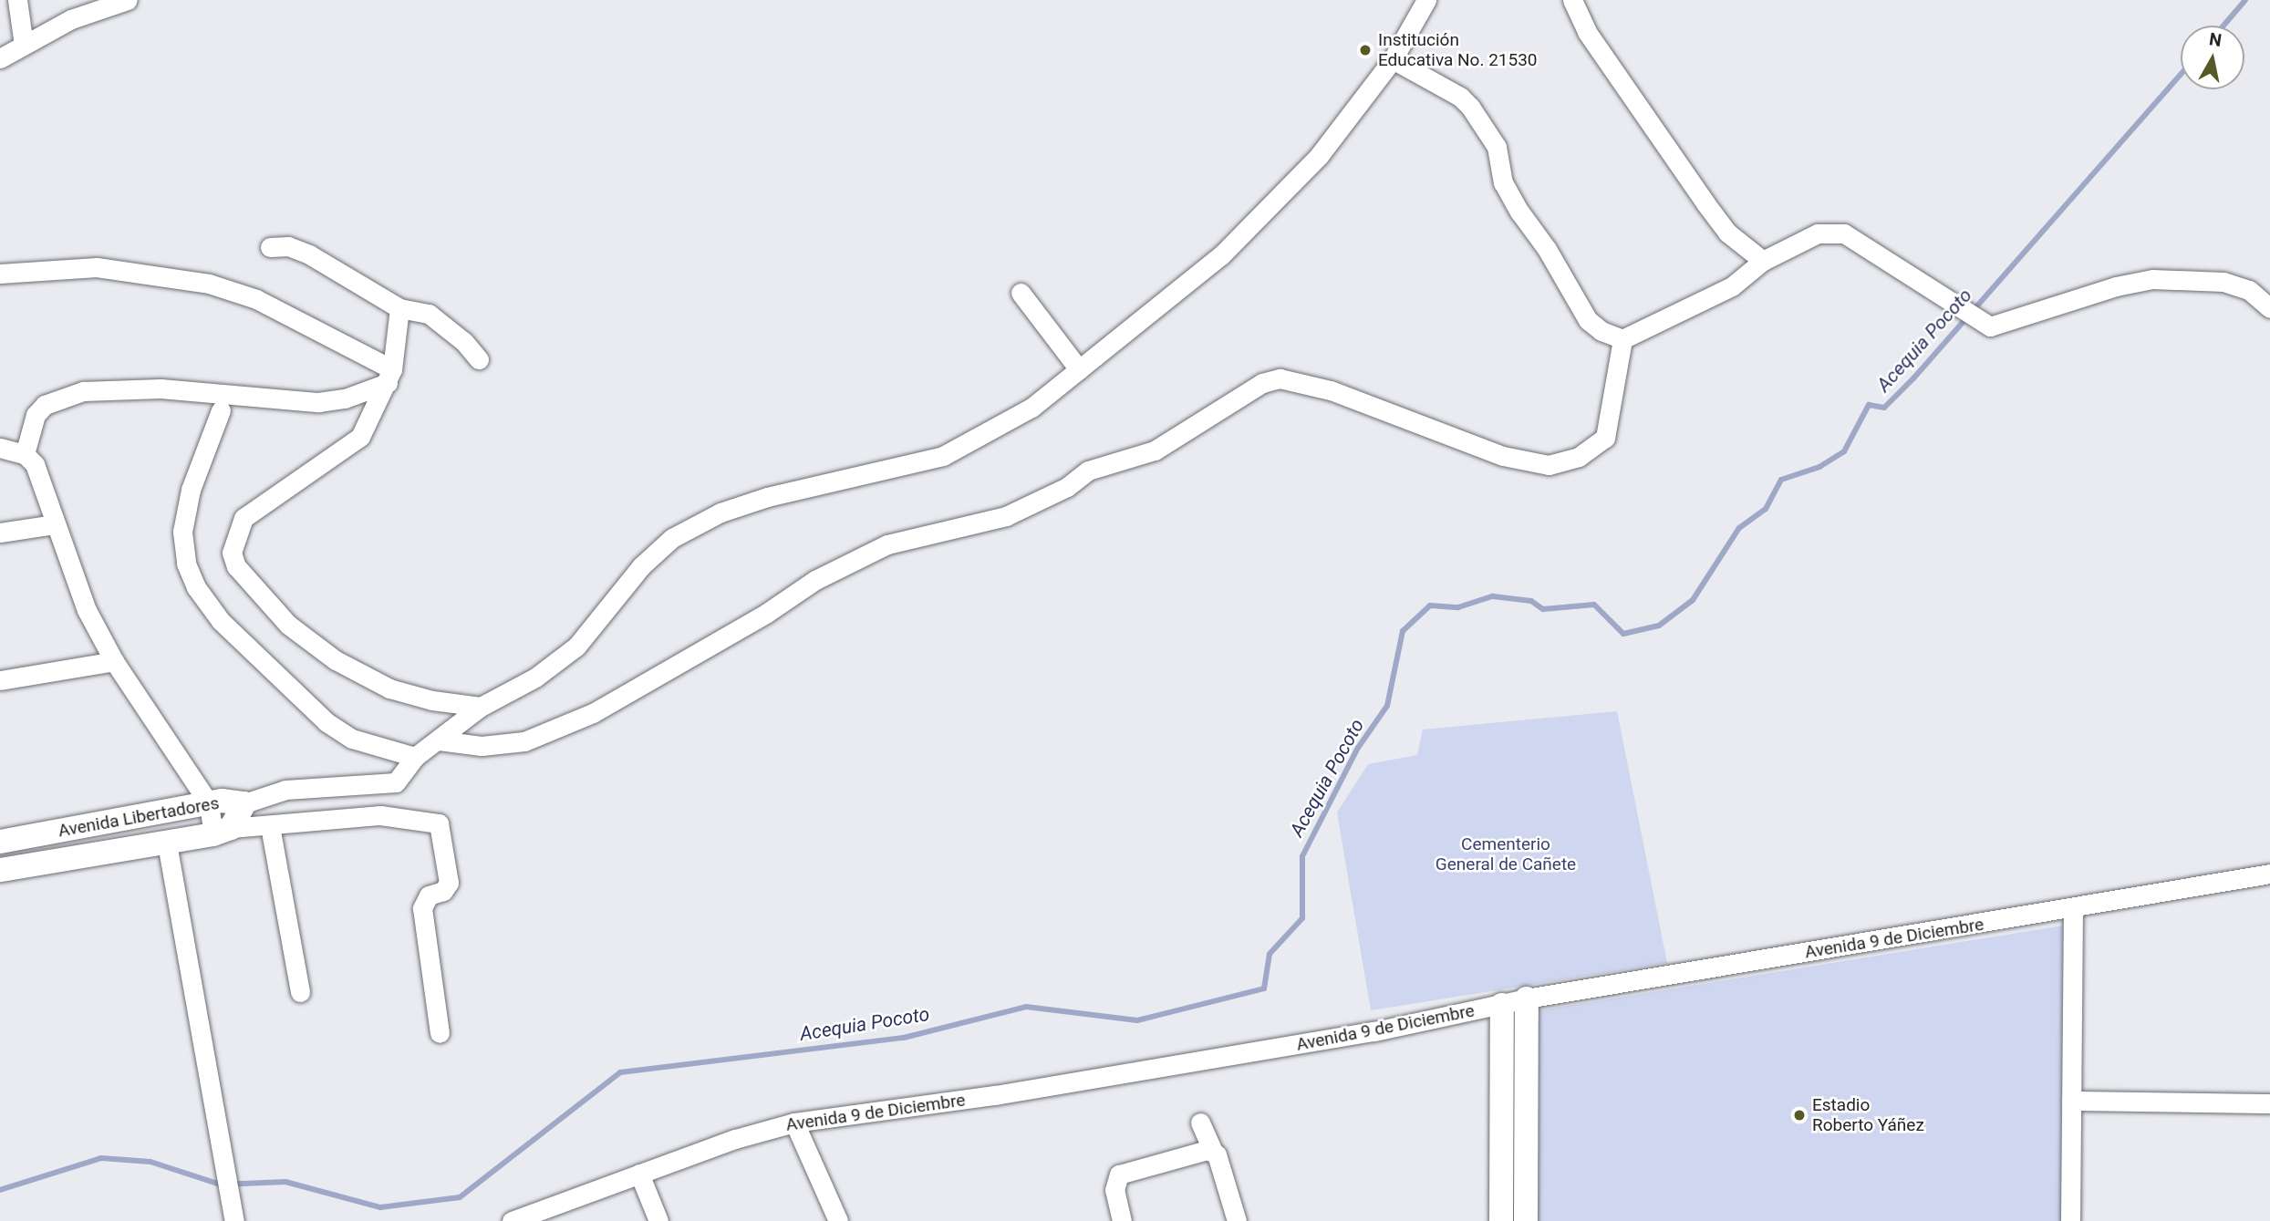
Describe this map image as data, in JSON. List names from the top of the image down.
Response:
{
  "streets": {
    "street": ["Avenida Libertadores", "Avenida 9 de Diciembre"]
  },
  "water": ["Acequia Pocoto"],
  "parks": ["Cementerio General de Cañete"],
  "places": ["Institución Educativa No. 21530", "Estadio Roberto Yáñez"],
  "north": "top"
}
